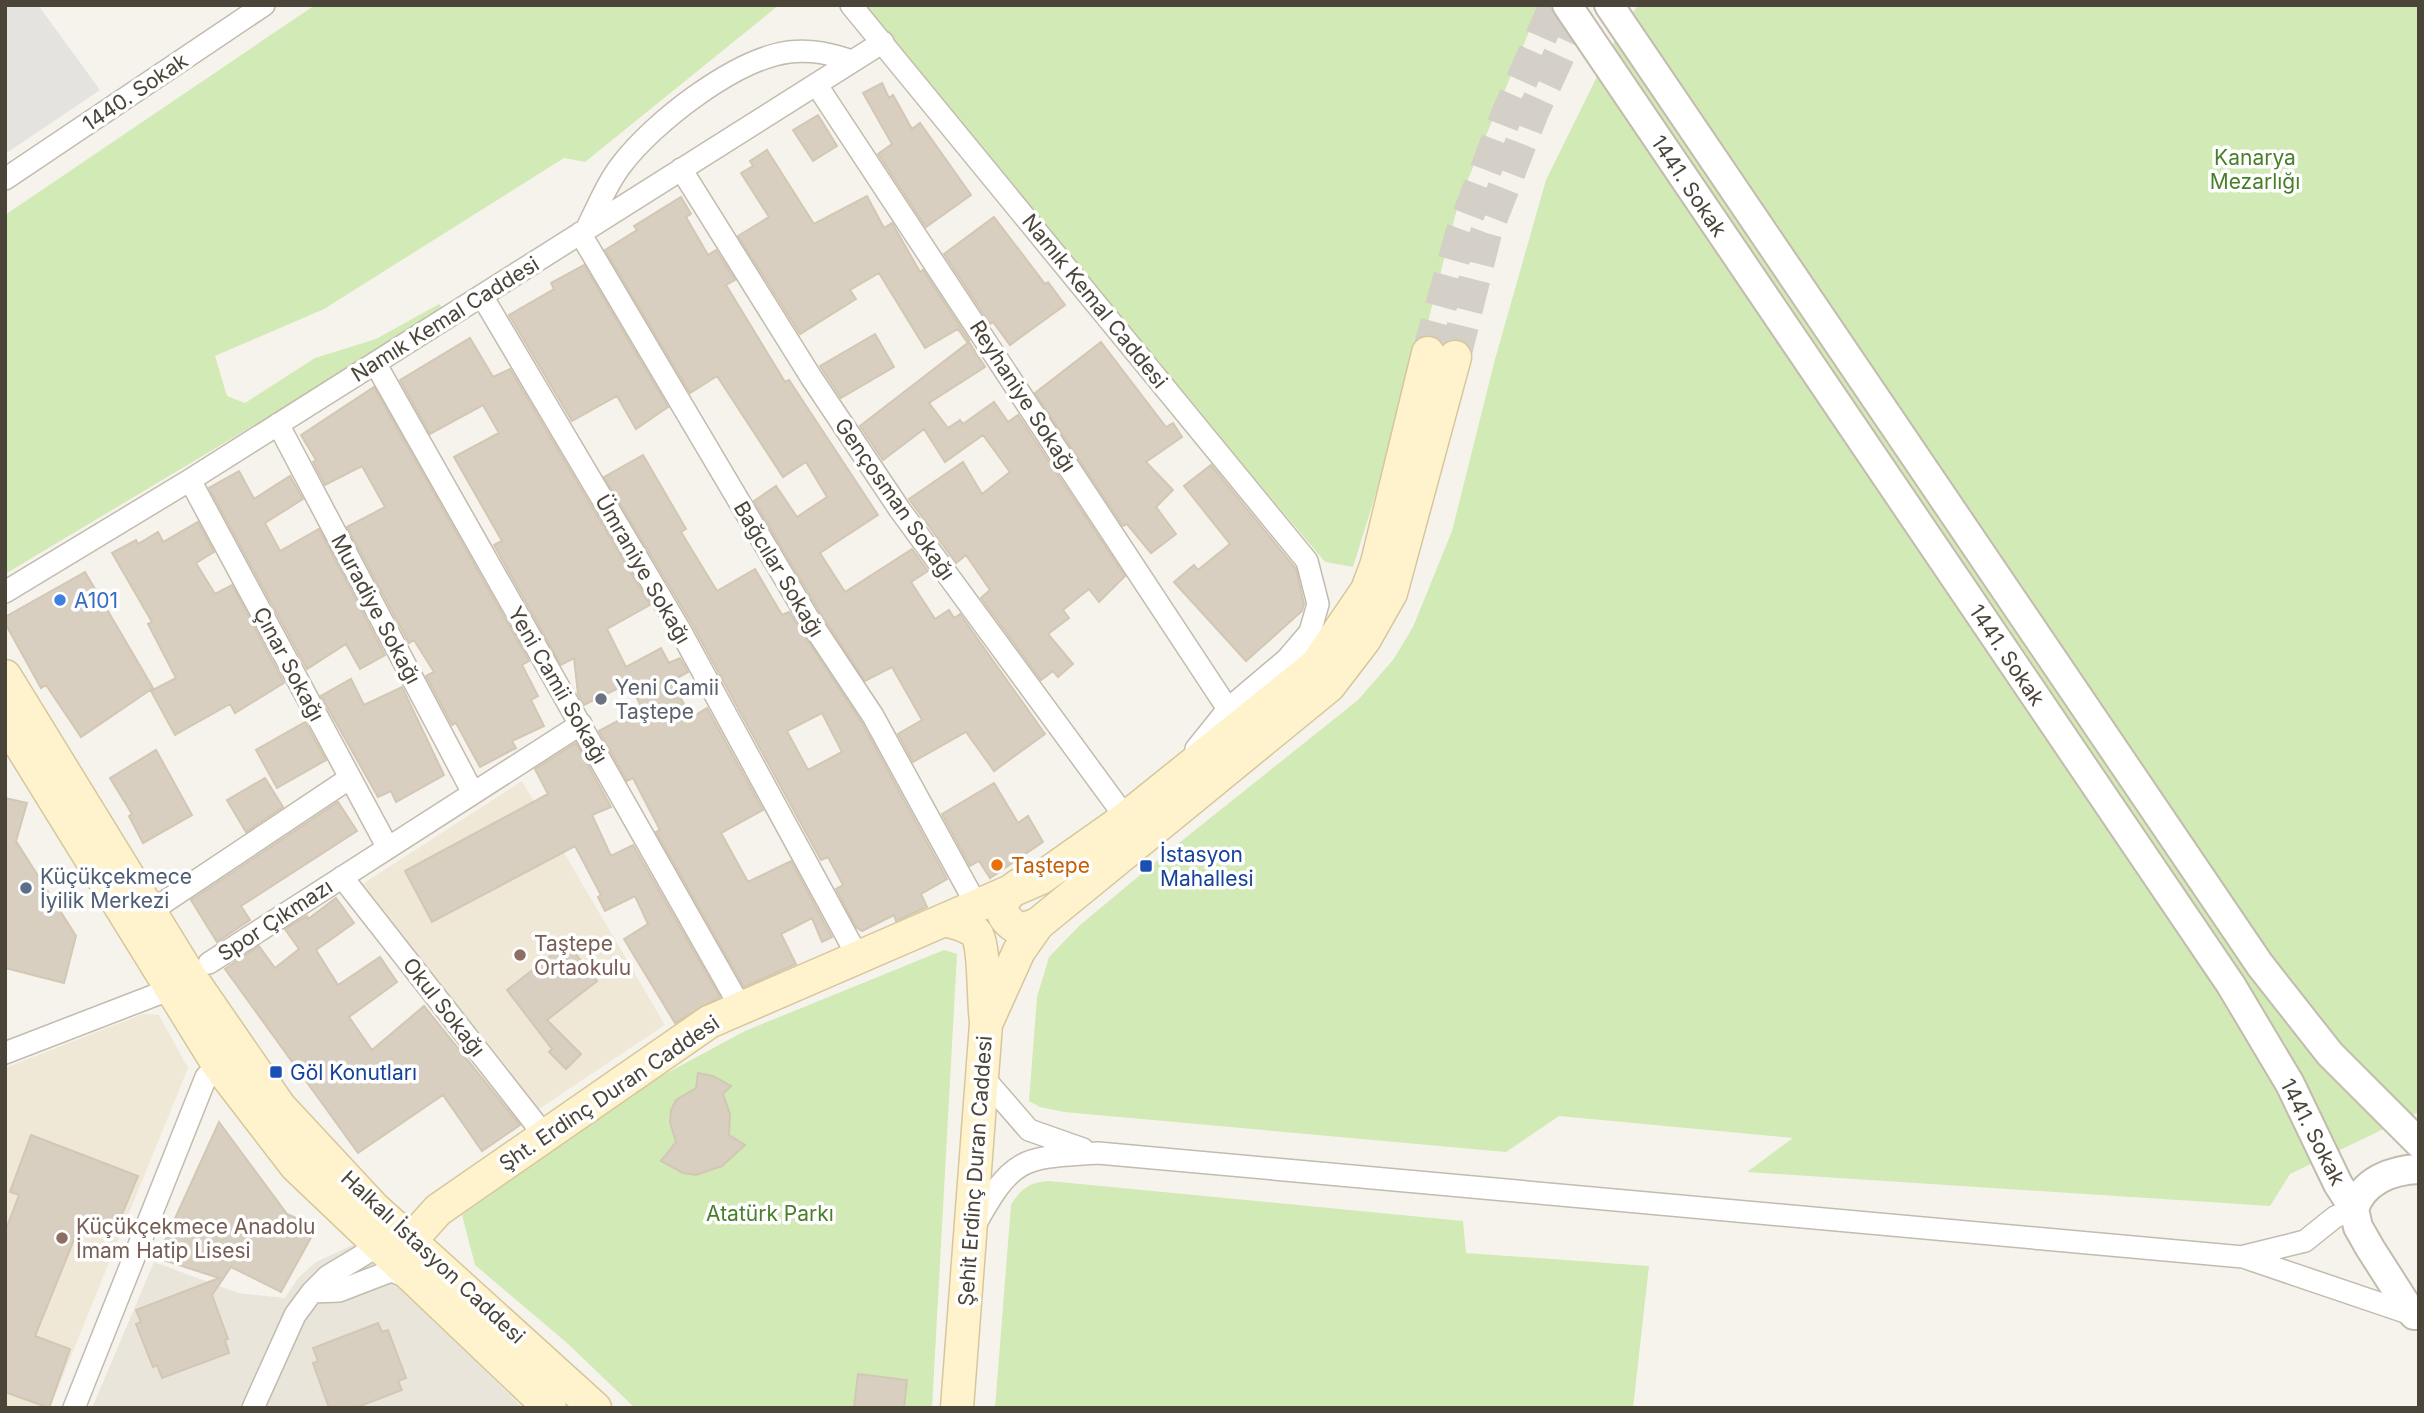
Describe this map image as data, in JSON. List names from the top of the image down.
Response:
{
  "streets": {
    "main road": ["Şht. Erdinç Duran Caddesi", "Şehit Erdinç Duran Caddesi", "Halkalı İstasyon Caddesi"],
    "street": [
      "1440. Sokak",
      "1441. Sokak",
      "Namık Kemal Caddesi",
      "Reyhaniye Sokağı",
      "Gençosman Sokağı",
      "Ümraniye Sokağı",
      "Bağcılar Sokağı",
      "Muradiye Sokağı",
      "Çınar Sokağı",
      "Yeni Camii Sokağı",
      "Spor Çıkmazı",
      "Okul Sokağı"
    ]
  },
  "crossings": [
    ["Namık Kemal Caddesi", "Reyhaniye Sokağı"],
    ["Namık Kemal Caddesi", "Gençosman Sokağı"],
    ["Namık Kemal Caddesi", "Ümraniye Sokağı"],
    ["Namık Kemal Caddesi", "Bağcılar Sokağı"],
    ["Namık Kemal Caddesi", "Muradiye Sokağı"],
    ["Namık Kemal Caddesi", "Çınar Sokağı"],
    ["Namık Kemal Caddesi", "Yeni Camii Sokağı"],
    ["Gençosman Sokağı", "Şehit Erdinç Duran Caddesi"],
    ["Ümraniye Sokağı", "Şht. Erdinç Duran Caddesi"],
    ["Bağcılar Sokağı", "Şht. Erdinç Duran Caddesi"],
    ["Bağcılar Sokağı", "Şehit Erdinç Duran Caddesi"],
    ["Muradiye Sokağı", "Spor Çıkmazı"],
    ["Çınar Sokağı", "Spor Çıkmazı"],
    ["Yeni Camii Sokağı", "Spor Çıkmazı"],
    ["Yeni Camii Sokağı", "Şht. Erdinç Duran Caddesi"],
    ["Spor Çıkmazı", "Okul Sokağı"],
    ["Spor Çıkmazı", "Halkalı İstasyon Caddesi"],
    ["Okul Sokağı", "Şht. Erdinç Duran Caddesi"],
    ["Şht. Erdinç Duran Caddesi", "Şehit Erdinç Duran Caddesi"],
    ["Şht. Erdinç Duran Caddesi", "Halkalı İstasyon Caddesi"]
  ],
  "parks": ["Kanarya Mezarlığı", "Atatürk Parkı"],
  "places": {
    "other": [
      "A101",
      "Yeni Camii Taştepe",
      "Taştepe",
      "Küçükçekmece İyilik Merkezi",
      "Taştepe Ortaokulu",
      "Küçükçekmece Anadolu İmam Hatip Lisesi"
    ],
    "transit": ["İstasyon Mahallesi", "Göl Konutları"]
  }
}
